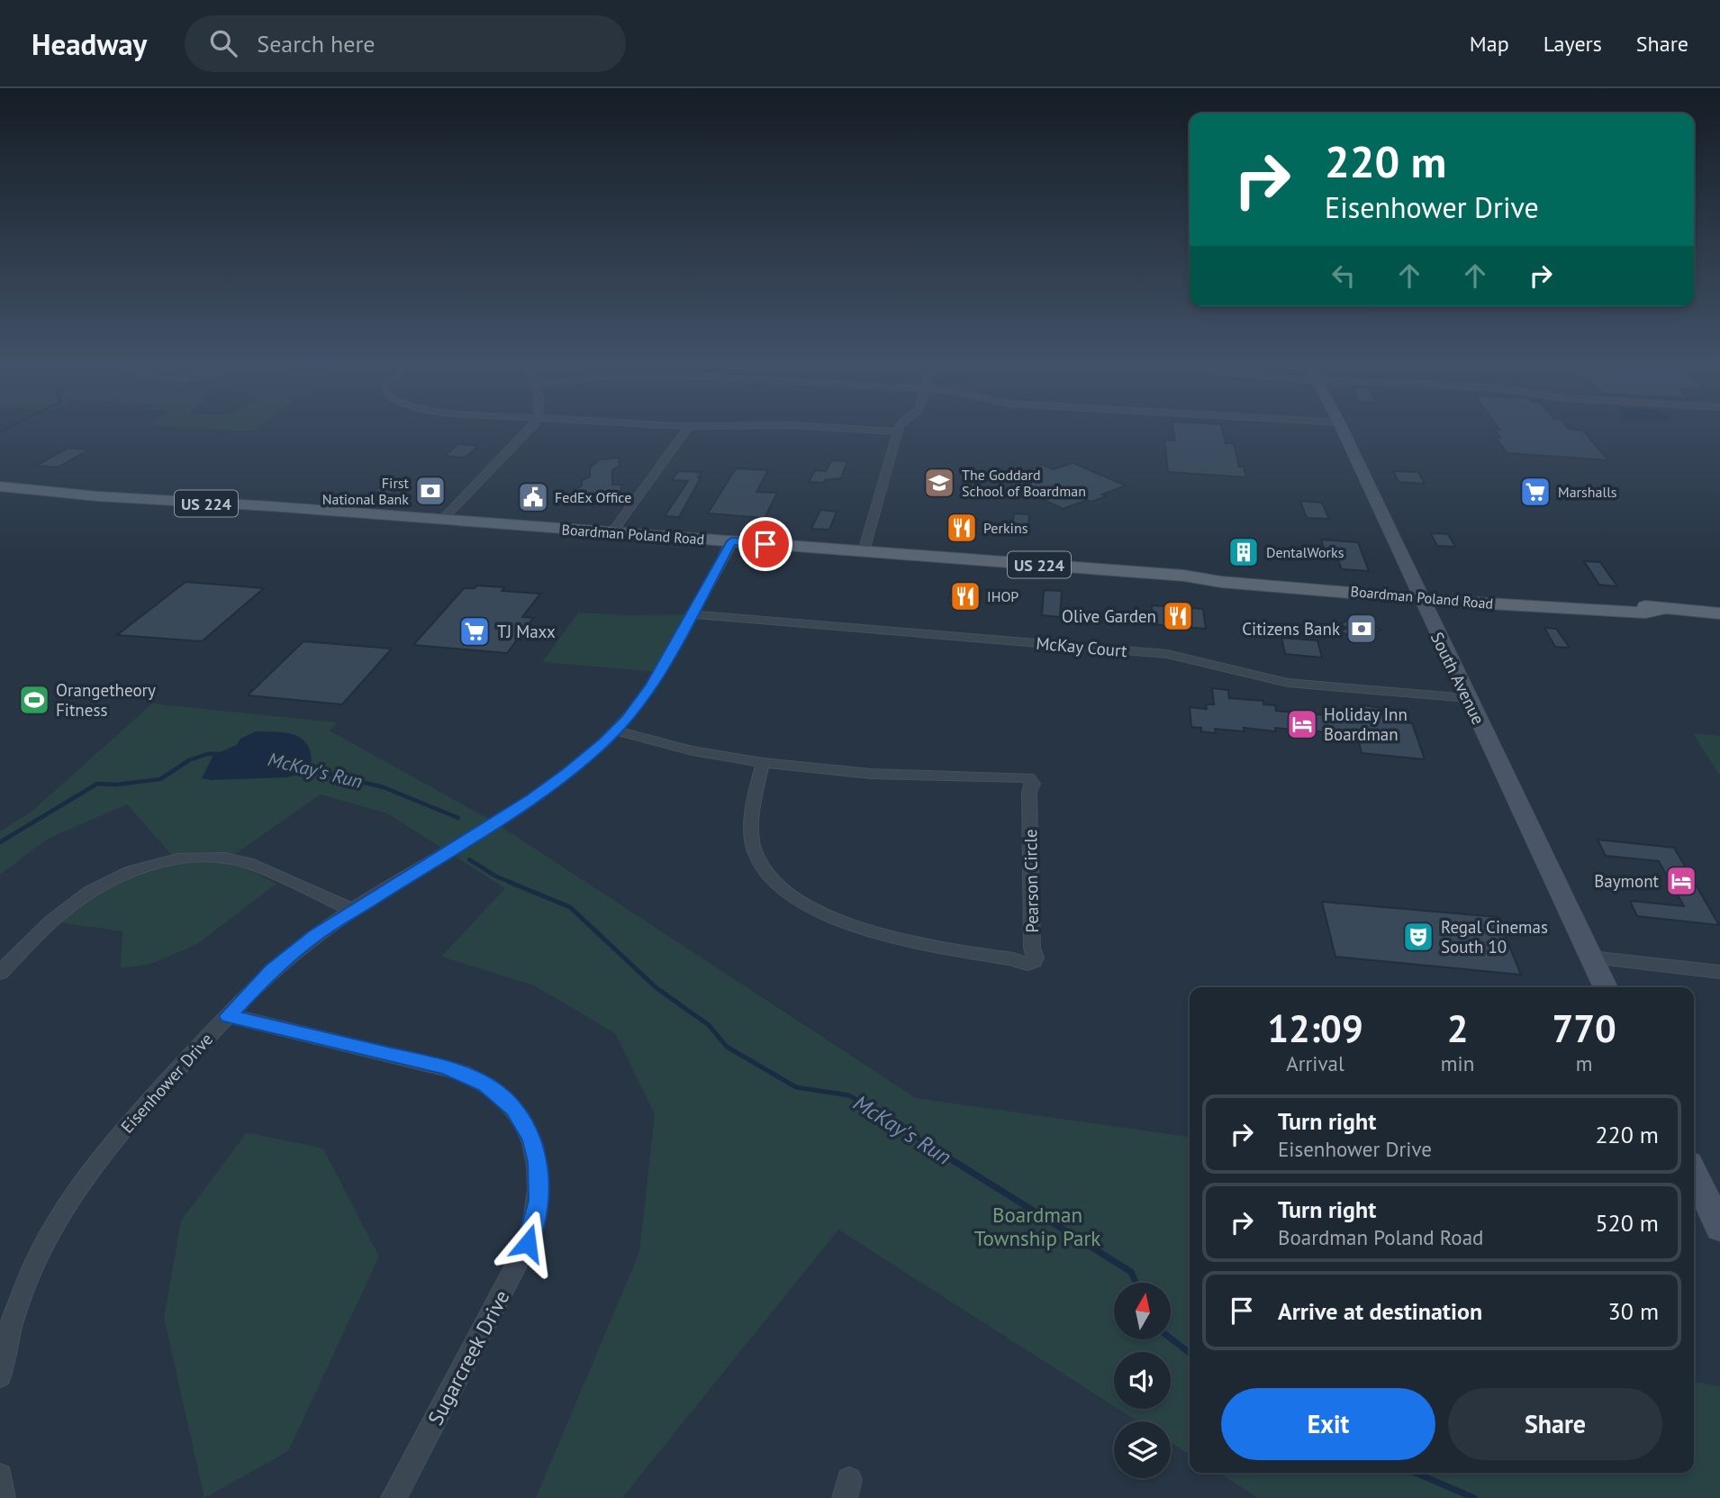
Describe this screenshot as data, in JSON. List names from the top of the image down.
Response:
{
  "streets": {
    "main road": ["US 224", "Boardman Poland Road", "South Avenue"],
    "street": [
      "McKay Court",
      "Pearson Circle",
      "Eisenhower Drive",
      "Sugarcreek Drive"
    ]
  },
  "crossings": [
    ["Boardman Poland Road", "South Avenue"],
    ["Boardman Poland Road", "Eisenhower Drive"],
    ["McKay Court", "South Avenue"],
    ["McKay Court", "Eisenhower Drive"],
    ["Pearson Circle", "Eisenhower Drive"],
    ["Eisenhower Drive", "Sugarcreek Drive"]
  ],
  "water": ["McKay's Run"],
  "parks": ["Boardman Township Park"],
  "places": {
    "school or university": ["The Goddard School of Boardman"],
    "bank": ["First National Bank", "Citizens Bank"],
    "supermarket": ["Marshalls", "TJ Maxx"],
    "public building": ["FedEx Office"],
    "restaurant": ["Perkins", "IHOP", "Olive Garden"],
    "building": ["DentalWorks"],
    "sports": ["Orangetheory Fitness"],
    "hotel": ["Holiday Inn Boardman", "Baymont"],
    "theatre": ["Regal Cinemas South 10"]
  },
  "north": "top",
  "page": {
    "header": "Headway",
    "search": "Search here",
    "nav": ["Map", "Layers", "Share"],
    "turn": ["220 m", "Eisenhower Drive"],
    "eta": [
      "12:09",
      "Arrival",
      "2",
      "min",
      "770",
      "m"
    ],
    "list": [
      {
        "name": "Turn right",
        "note": "Eisenhower Drive",
        "value": "220 m"
      },
      {
        "name": "Turn right",
        "note": "Boardman Poland Road",
        "value": "520 m"
      },
      {
        "name": "Arrive at destination",
        "value": "30 m"
      }
    ],
    "buttons": ["Exit", "Share"]
  }
}
